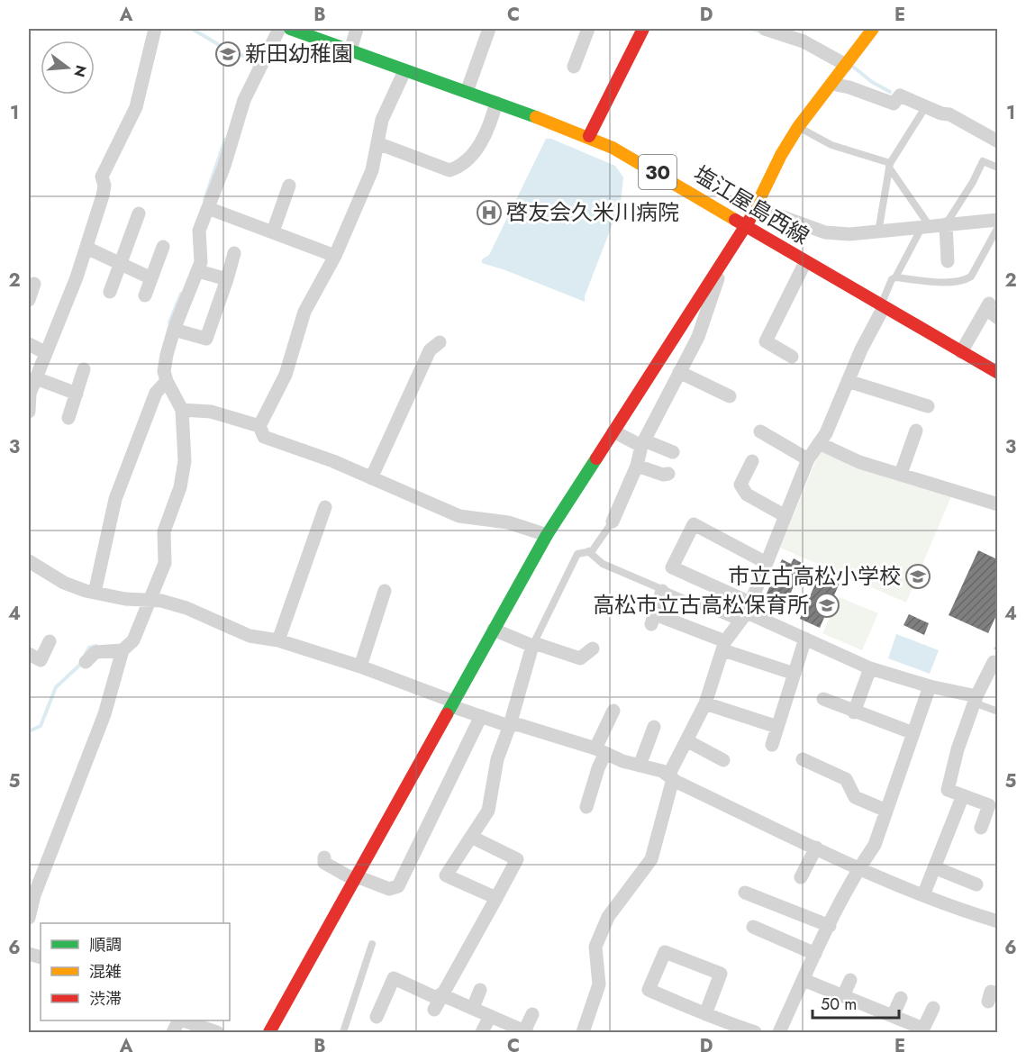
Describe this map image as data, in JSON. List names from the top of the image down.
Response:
{
  "streets": {
    "street": ["30", "塩江屋島西線"]
  },
  "places": {
    "school or university": ["新田幼稚園", "市立古高松小学校", "高松市立古高松保育所"],
    "hospital": ["啓友会久米川病院"]
  },
  "legend": ["順調", "混雑", "渋滞"],
  "scale_bar": "50 m",
  "north": "right",
  "grid": {
    "columns": [
      "A",
      "B",
      "C",
      "D",
      "E"
    ],
    "rows": [
      "1",
      "2",
      "3",
      "4",
      "5",
      "6"
    ]
  }
}
